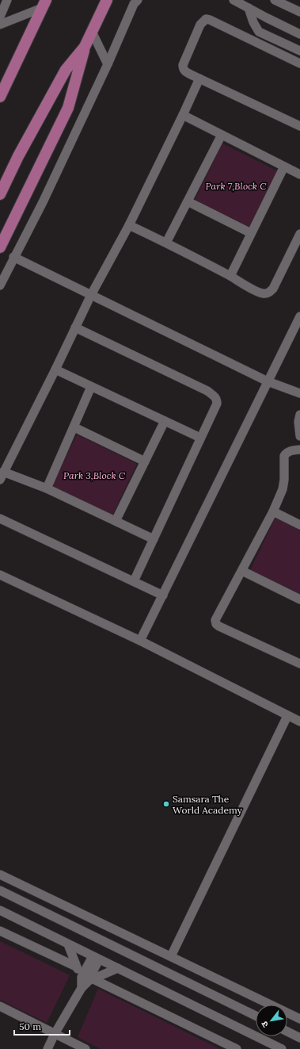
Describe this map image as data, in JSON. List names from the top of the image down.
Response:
{
  "parks": ["Park 7,Block C", "Park 3,Block C"],
  "places": ["Samsara The World Academy"],
  "scale_bar": "50 m",
  "north": "bottom left"
}
